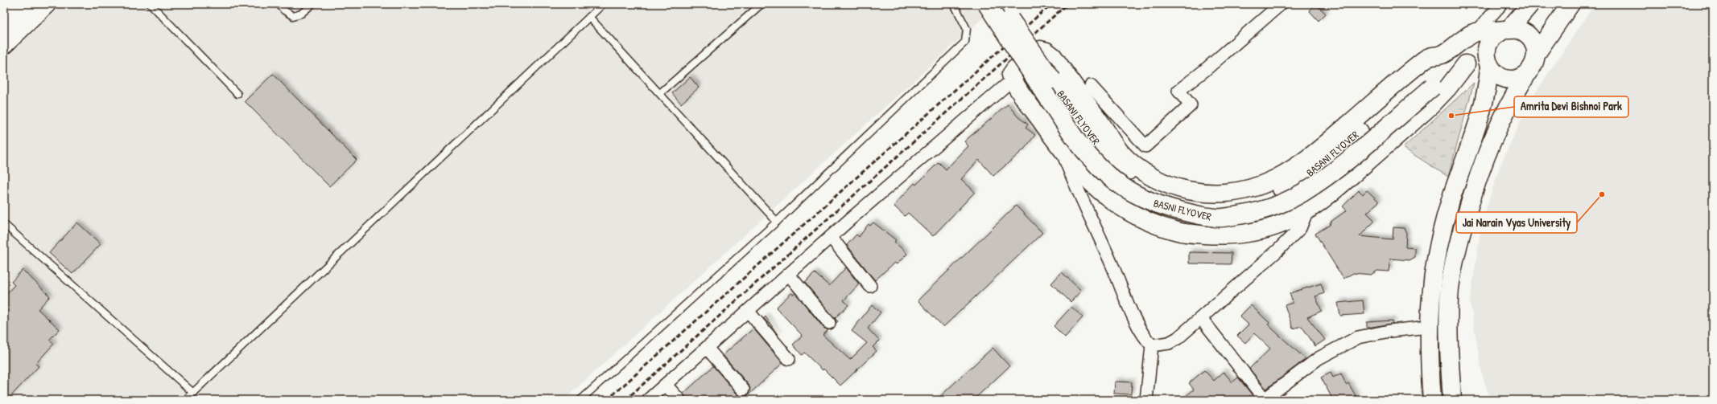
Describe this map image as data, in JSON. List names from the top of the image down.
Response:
{
  "streets": {
    "main road": ["BASANI FLYOVER", "BASNI FLYOVER"]
  },
  "places": ["Amrita Devi Bishnoi Park", "Jai Narain Vyas University"]
}
